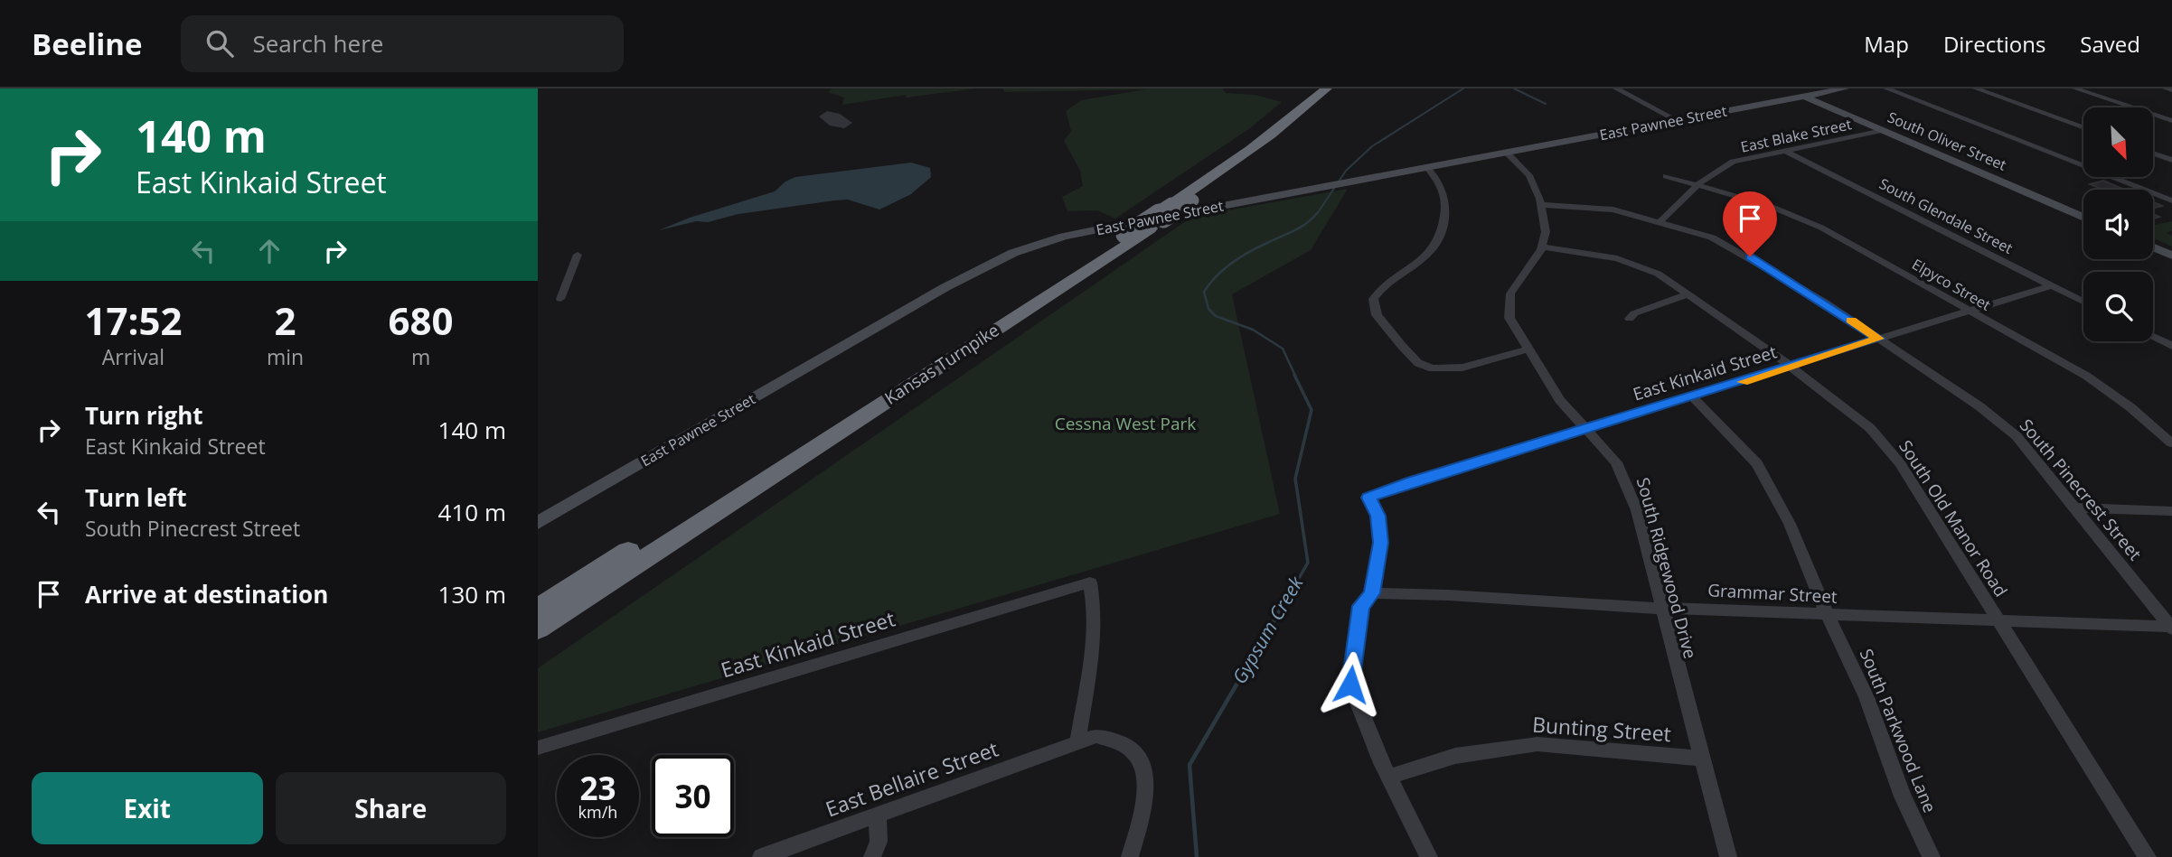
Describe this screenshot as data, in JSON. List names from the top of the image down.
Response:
{
  "streets": {
    "highway": ["Kansas Turnpike"],
    "main road": ["East Pawnee Street", "South Oliver Street"],
    "street": [
      "East Blake Street",
      "South Glendale Street",
      "Elpyco Street",
      "East Kinkaid Street",
      "South Pinecrest Street",
      "South Old Manor Road",
      "South Ridgewood Drive",
      "Grammar Street",
      "Bunting Street",
      "South Parkwood Lane",
      "East Bellaire Street"
    ]
  },
  "crossings": [
    ["East Pawnee Street", "South Oliver Street"],
    ["East Blake Street", "South Oliver Street"],
    ["East Blake Street", "South Glendale Street"],
    ["East Blake Street", "Elpyco Street"],
    ["East Blake Street", "South Pinecrest Street"],
    ["South Glendale Street", "East Kinkaid Street"],
    ["Elpyco Street", "East Kinkaid Street"],
    ["East Kinkaid Street", "South Pinecrest Street"],
    ["East Kinkaid Street", "South Old Manor Road"],
    ["East Kinkaid Street", "South Ridgewood Drive"],
    ["East Kinkaid Street", "Grammar Street"],
    ["East Kinkaid Street", "South Parkwood Lane"],
    ["East Kinkaid Street", "East Bellaire Street"],
    ["South Pinecrest Street", "Grammar Street"],
    ["South Old Manor Road", "South Ridgewood Drive"],
    ["South Old Manor Road", "Grammar Street"],
    ["South Ridgewood Drive", "Grammar Street"],
    ["South Ridgewood Drive", "Bunting Street"],
    ["Grammar Street", "South Parkwood Lane"]
  ],
  "water": ["Gypsum Creek"],
  "parks": ["Cessna West Park"],
  "north": "bottom right",
  "page": {
    "header": "Beeline",
    "search": "Search here",
    "nav": ["Map", "Directions", "Saved"],
    "turn": ["140 m", "East Kinkaid Street"],
    "eta": [
      "17:52",
      "Arrival",
      "2",
      "min",
      "680",
      "m"
    ],
    "list": [
      {
        "name": "Turn right",
        "note": "East Kinkaid Street",
        "value": "140 m"
      },
      {
        "name": "Turn left",
        "note": "South Pinecrest Street",
        "value": "410 m"
      },
      {
        "name": "Arrive at destination",
        "value": "130 m"
      }
    ],
    "speed": "23 km/h",
    "limit": "30",
    "buttons": ["Exit", "Share"]
  }
}
